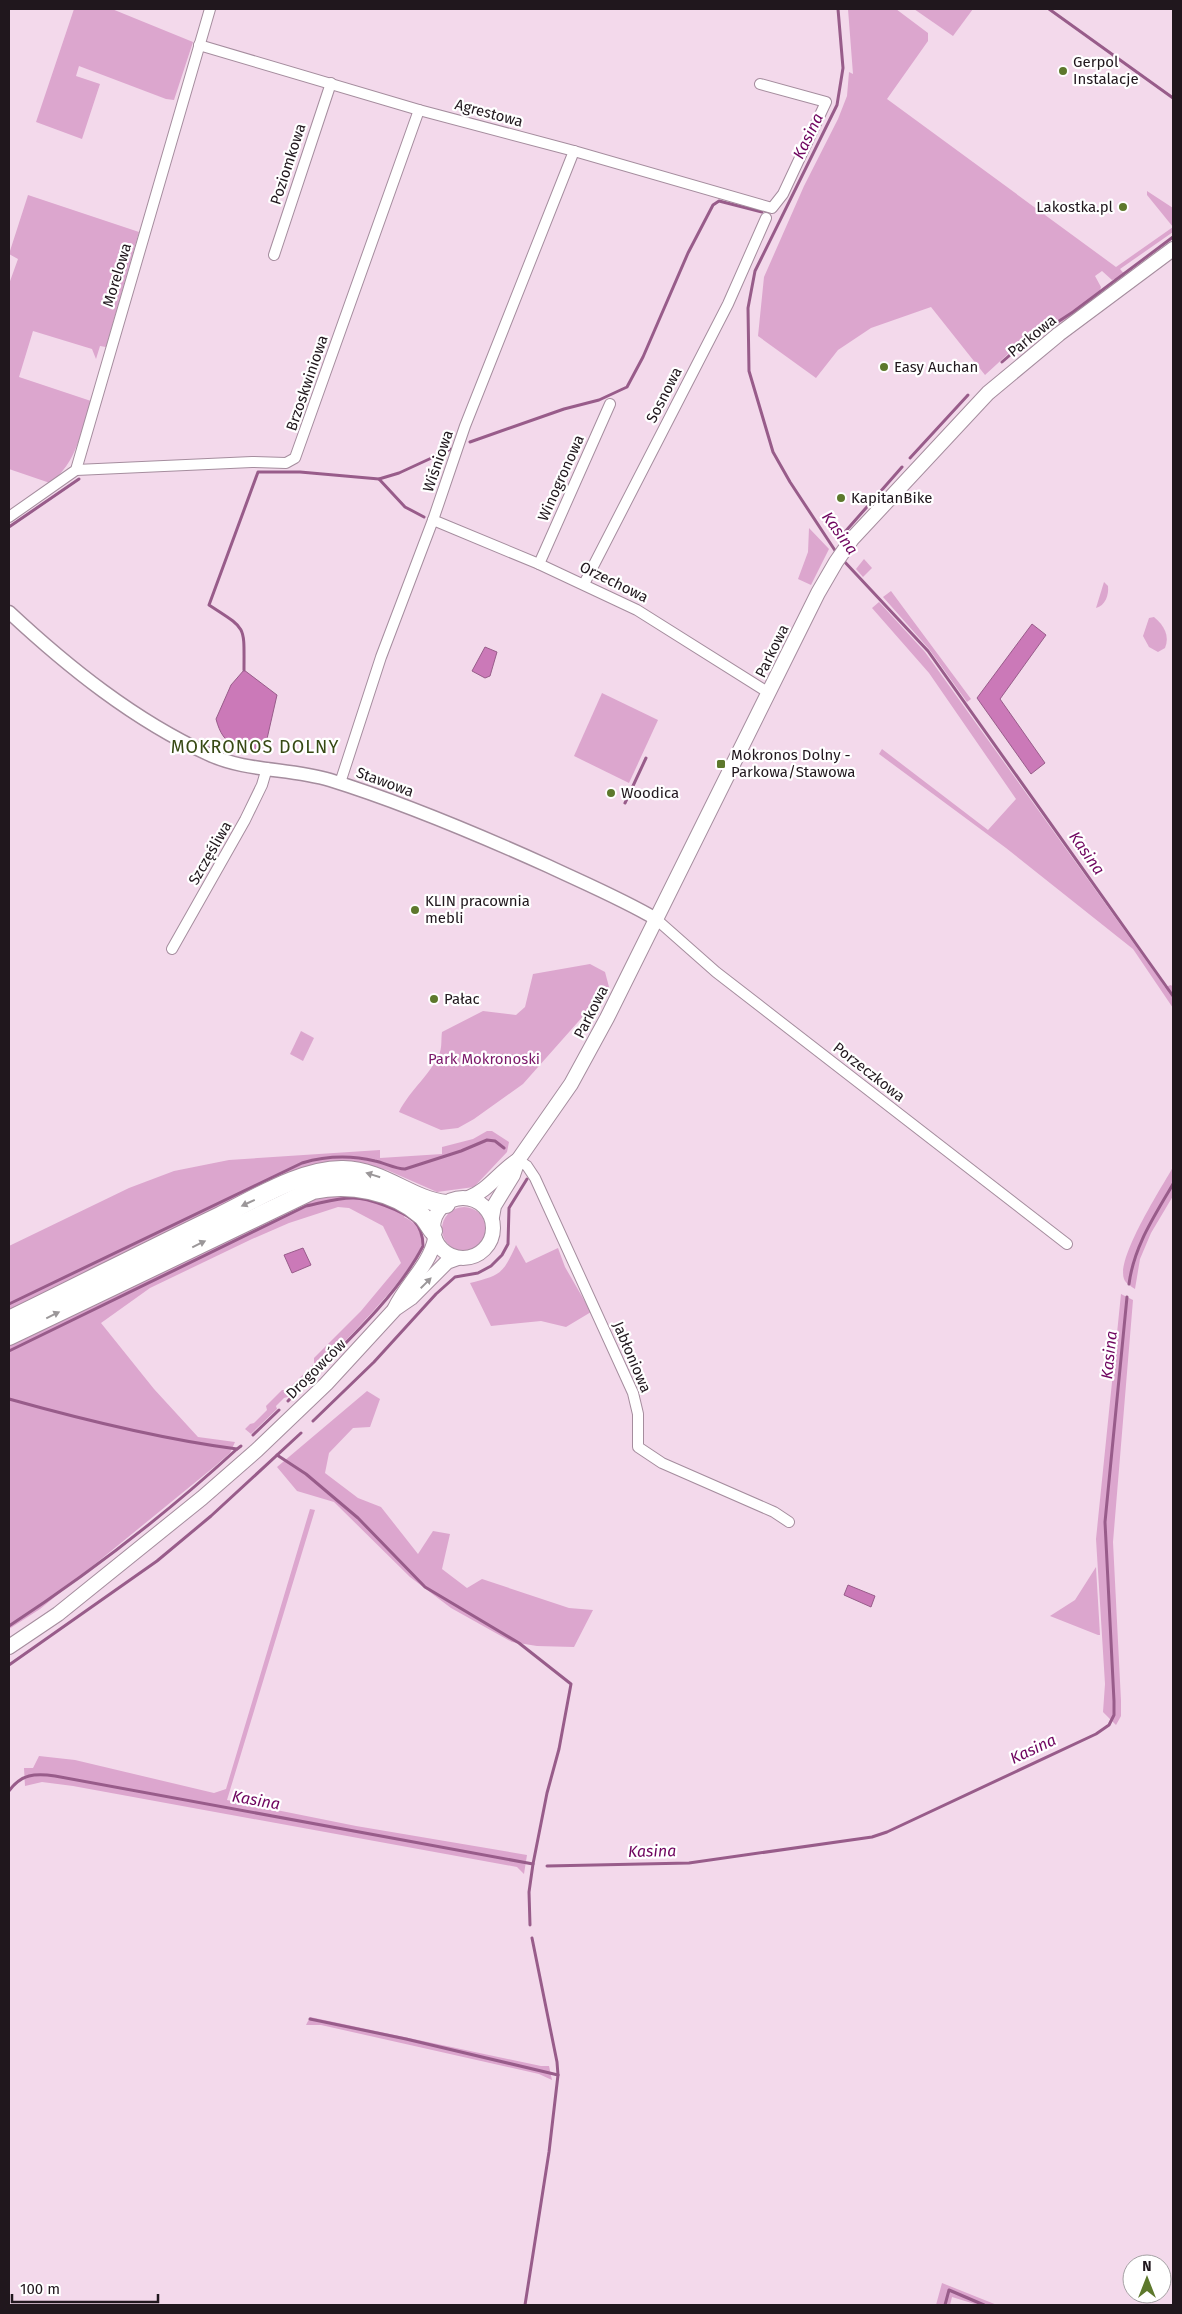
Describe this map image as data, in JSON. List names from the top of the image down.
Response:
{
  "streets": {
    "main road": ["Parkowa", "Drogowców"],
    "street": [
      "Agrestowa",
      "Poziomkowa",
      "Morelowa",
      "Brzoskwiniowa",
      "Sosnowa",
      "Wiśniowa",
      "Winogronowa",
      "Orzechowa",
      "Stawowa",
      "Szczęśliwa",
      "Porzeczkowa",
      "Jabłoniowa"
    ]
  },
  "crossings": [
    ["Agrestowa", "Poziomkowa"],
    ["Agrestowa", "Morelowa"],
    ["Agrestowa", "Brzoskwiniowa"],
    ["Agrestowa", "Wiśniowa"],
    ["Morelowa", "Brzoskwiniowa"],
    ["Parkowa", "Orzechowa"],
    ["Parkowa", "Stawowa"],
    ["Parkowa", "Porzeczkowa"],
    ["Parkowa", "Jabłoniowa"],
    ["Parkowa", "Drogowców"],
    ["Sosnowa", "Orzechowa"],
    ["Wiśniowa", "Orzechowa"],
    ["Wiśniowa", "Stawowa"],
    ["Winogronowa", "Orzechowa"],
    ["Stawowa", "Szczęśliwa"],
    ["Stawowa", "Porzeczkowa"]
  ],
  "districts": ["MOKRONOS DOLNY"],
  "water": ["Kasina"],
  "parks": ["Park Mokronoski"],
  "places": {
    "other": [
      "Gerpol Instalacje",
      "Lakostka.pl",
      "Easy Auchan",
      "KapitanBike",
      "Woodica",
      "KLIN pracownia mebli",
      "Pałac"
    ],
    "transit": ["Mokronos Dolny - Parkowa/Stawowa"]
  },
  "scale_bar": "100 m",
  "north": "top"
}
